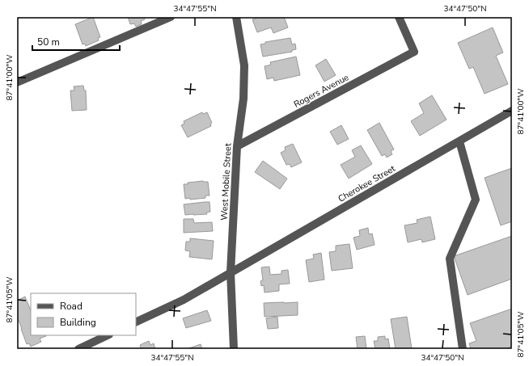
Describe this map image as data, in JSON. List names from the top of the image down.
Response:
{
  "streets": {
    "street": ["Rogers Avenue", "West Mobile Street", "Cherokee Street"]
  },
  "crossings": [
    ["Rogers Avenue", "West Mobile Street"],
    ["West Mobile Street", "Cherokee Street"]
  ],
  "legend": ["Road", "Building"],
  "scale_bar": "50 m",
  "coordinates": [
    "34°47'55\"N",
    "34°47'50\"N",
    "87°41'00\"W",
    "87°41'05\"W"
  ]
}
